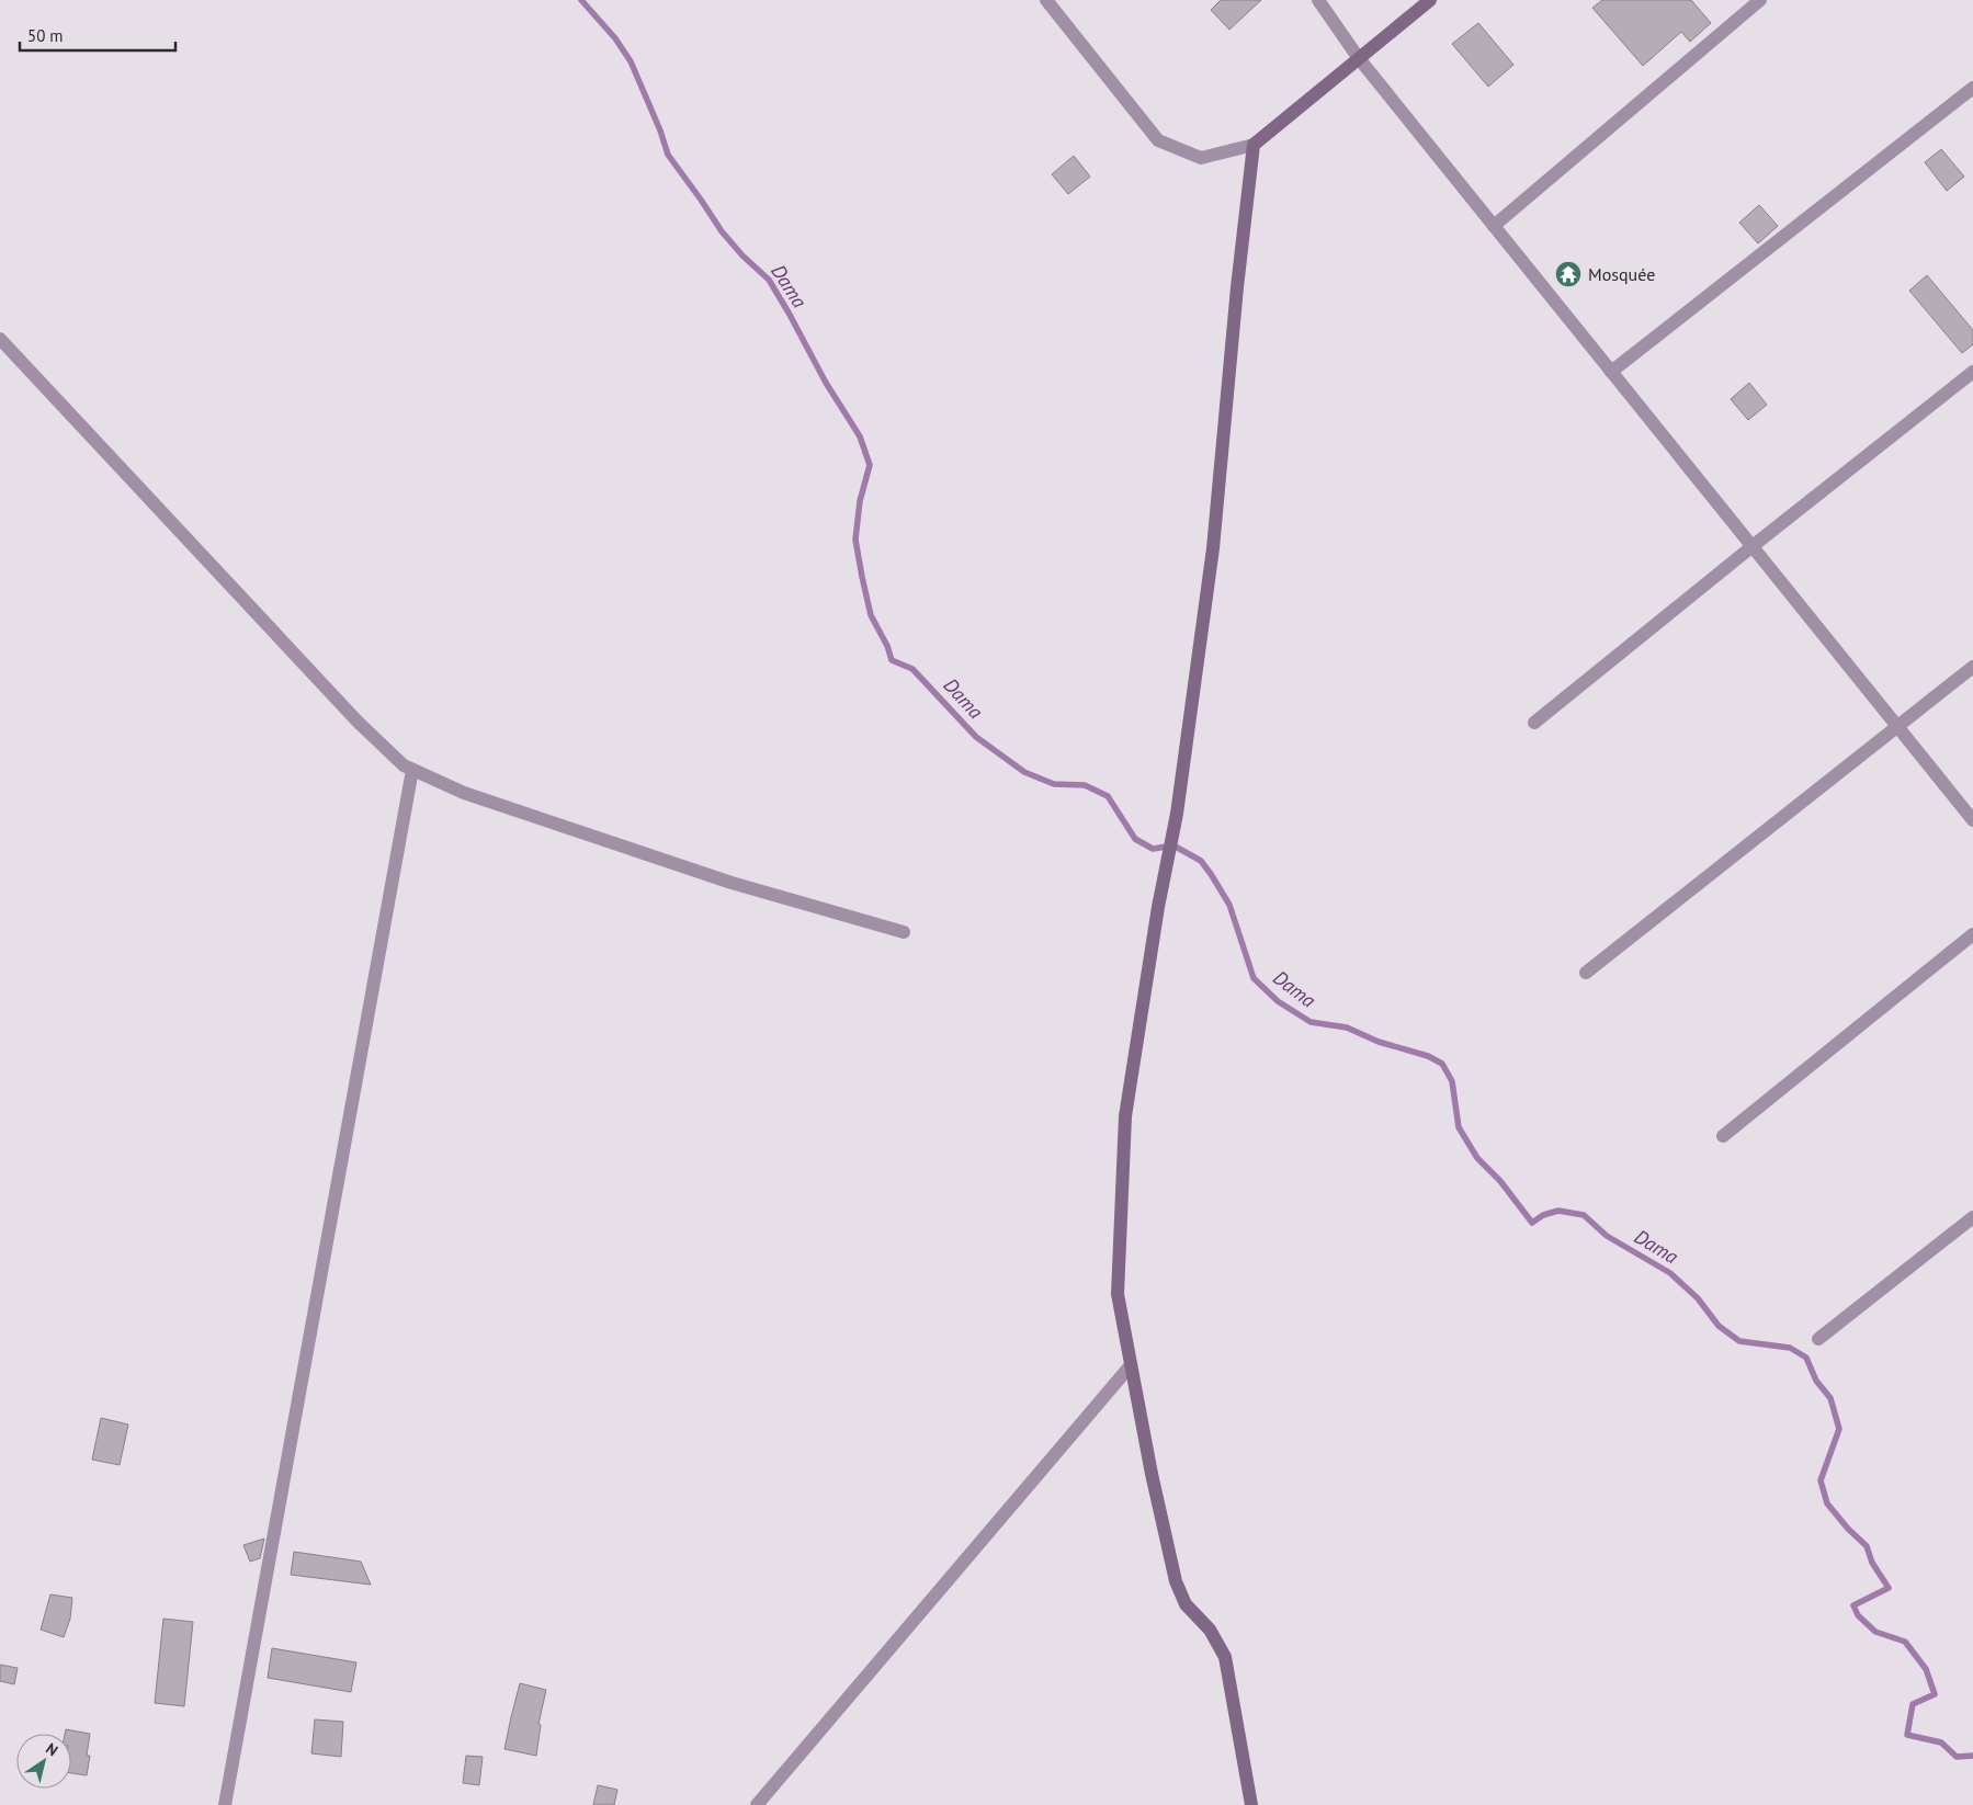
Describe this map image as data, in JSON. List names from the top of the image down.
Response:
{
  "water": ["Dama"],
  "places": {
    "temple": ["Mosquée"]
  },
  "scale_bar": "50 m",
  "north": "top right"
}
